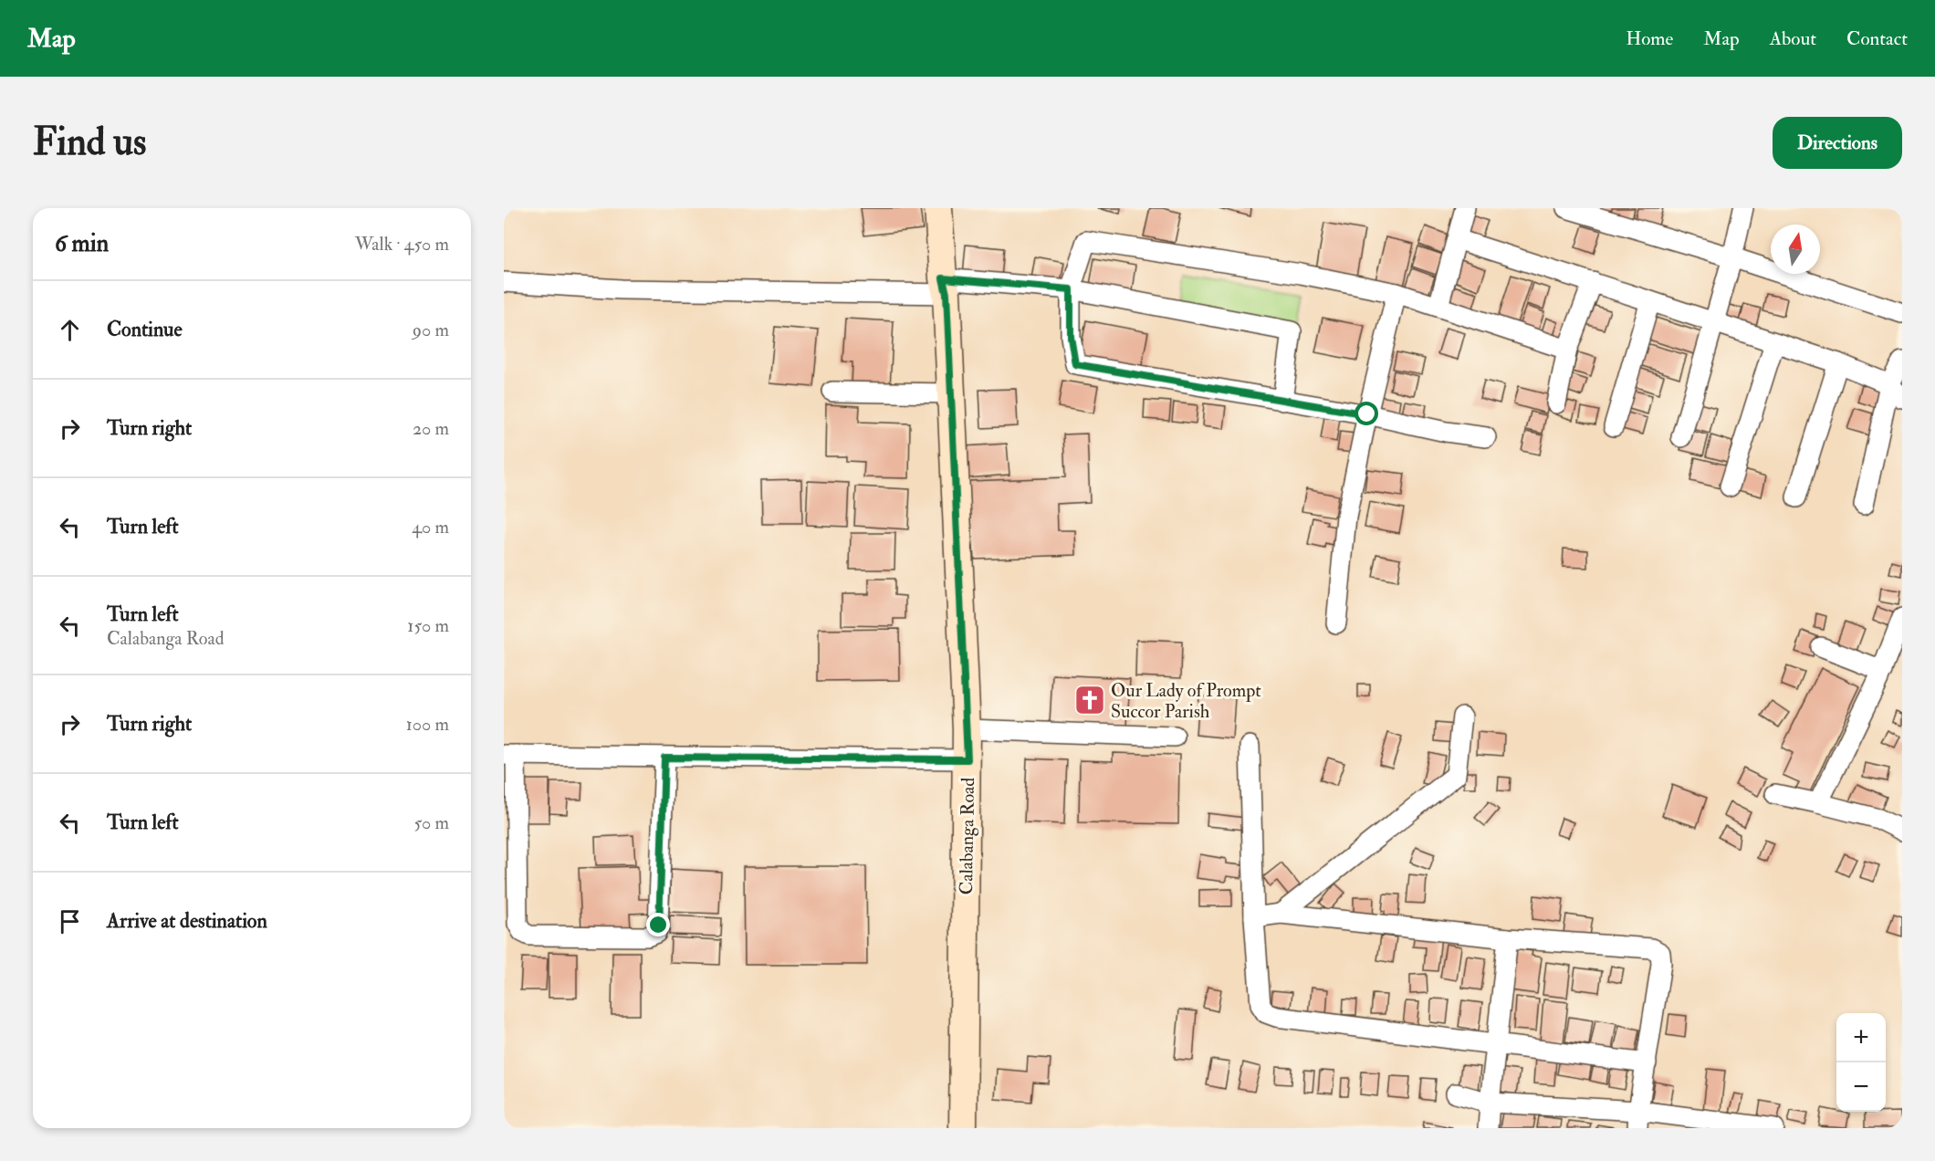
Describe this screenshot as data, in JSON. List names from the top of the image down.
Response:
{
  "streets": {
    "main road": ["Calabanga Road"]
  },
  "places": {
    "church": ["Our Lady of Prompt Succor Parish"]
  },
  "north": "top",
  "page": {
    "header": "Map",
    "nav": [
      "Home",
      "Map",
      "About",
      "Contact"
    ],
    "buttons": "Directions",
    "title": "Find us",
    "heading": ["6 min", "Walk · 450 m"],
    "list": [
      ["Continue", "90 m"],
      ["Turn right", "20 m"],
      ["Turn left", "40 m"],
      ["Turn left", "Calabanga Road", "150 m"],
      ["Turn right", "100 m"],
      ["Turn left", "50 m"],
      "Arrive at destination"
    ],
    "map_buttons": ["+", "−"]
  }
}
